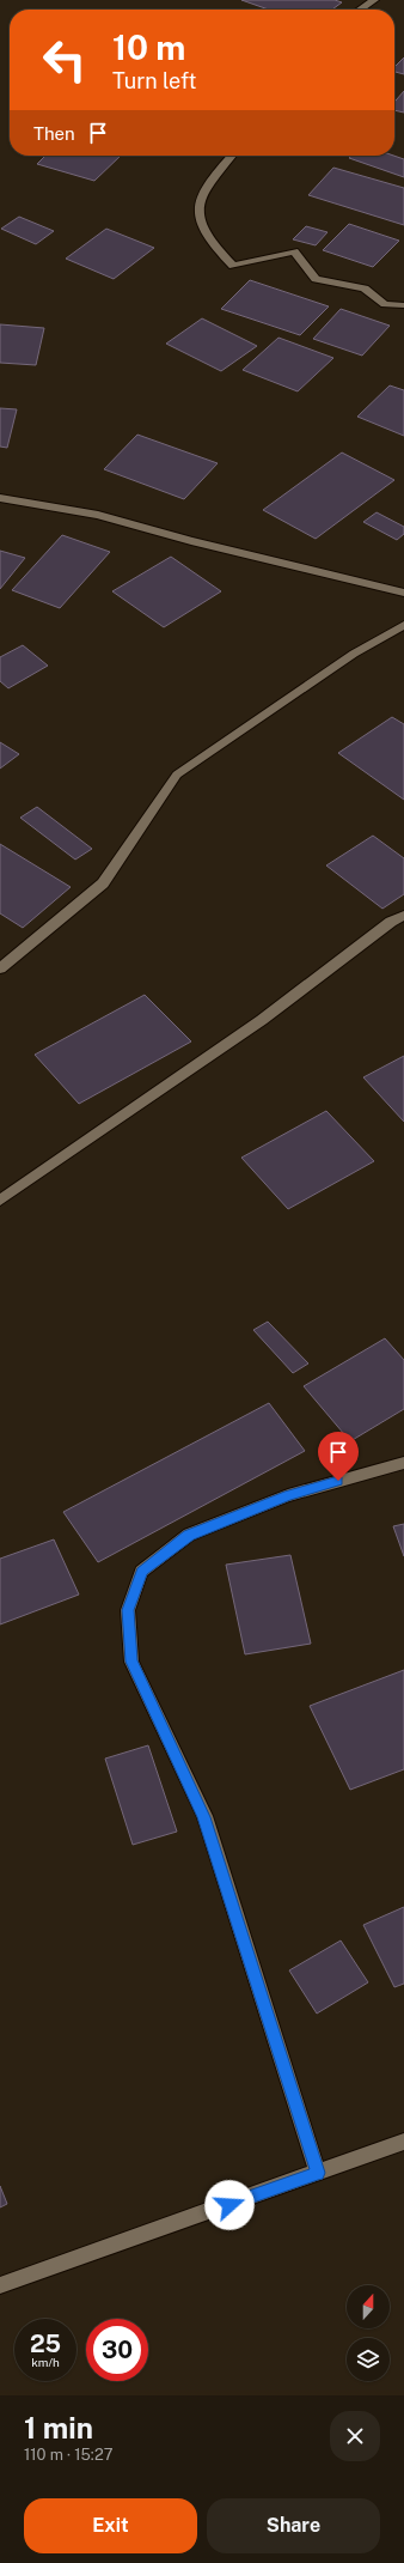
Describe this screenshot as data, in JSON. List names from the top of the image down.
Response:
{
  "north": "top",
  "page": {
    "turn": ["10 m", "Turn left"],
    "then": "Then",
    "speed": "25 km/h",
    "limit": "30",
    "heading": ["1 min", "110 m · 15:27"],
    "buttons": ["Exit", "Share"]
  }
}
